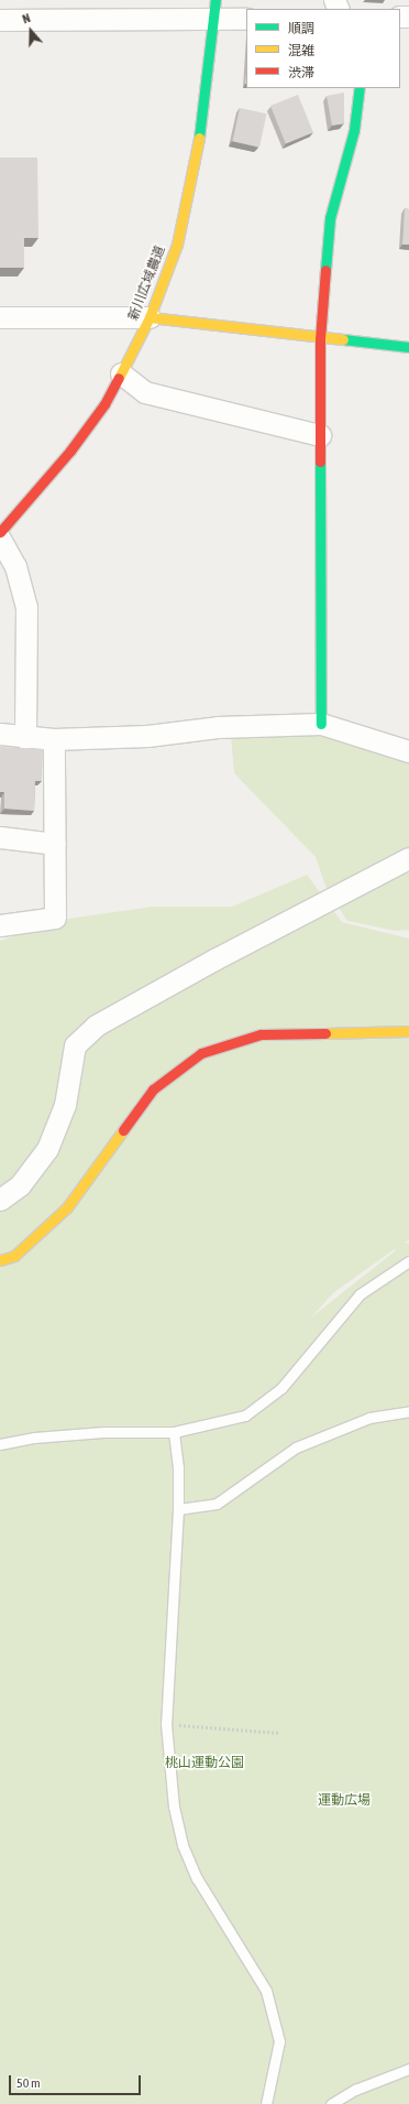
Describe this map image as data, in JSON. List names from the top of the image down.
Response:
{
  "streets": {
    "street": ["新川広域農道"]
  },
  "parks": ["桃山運動公園", "運動広場"],
  "legend": ["順調", "混雑", "渋滞"],
  "scale_bar": "50 m",
  "north": "top"
}
